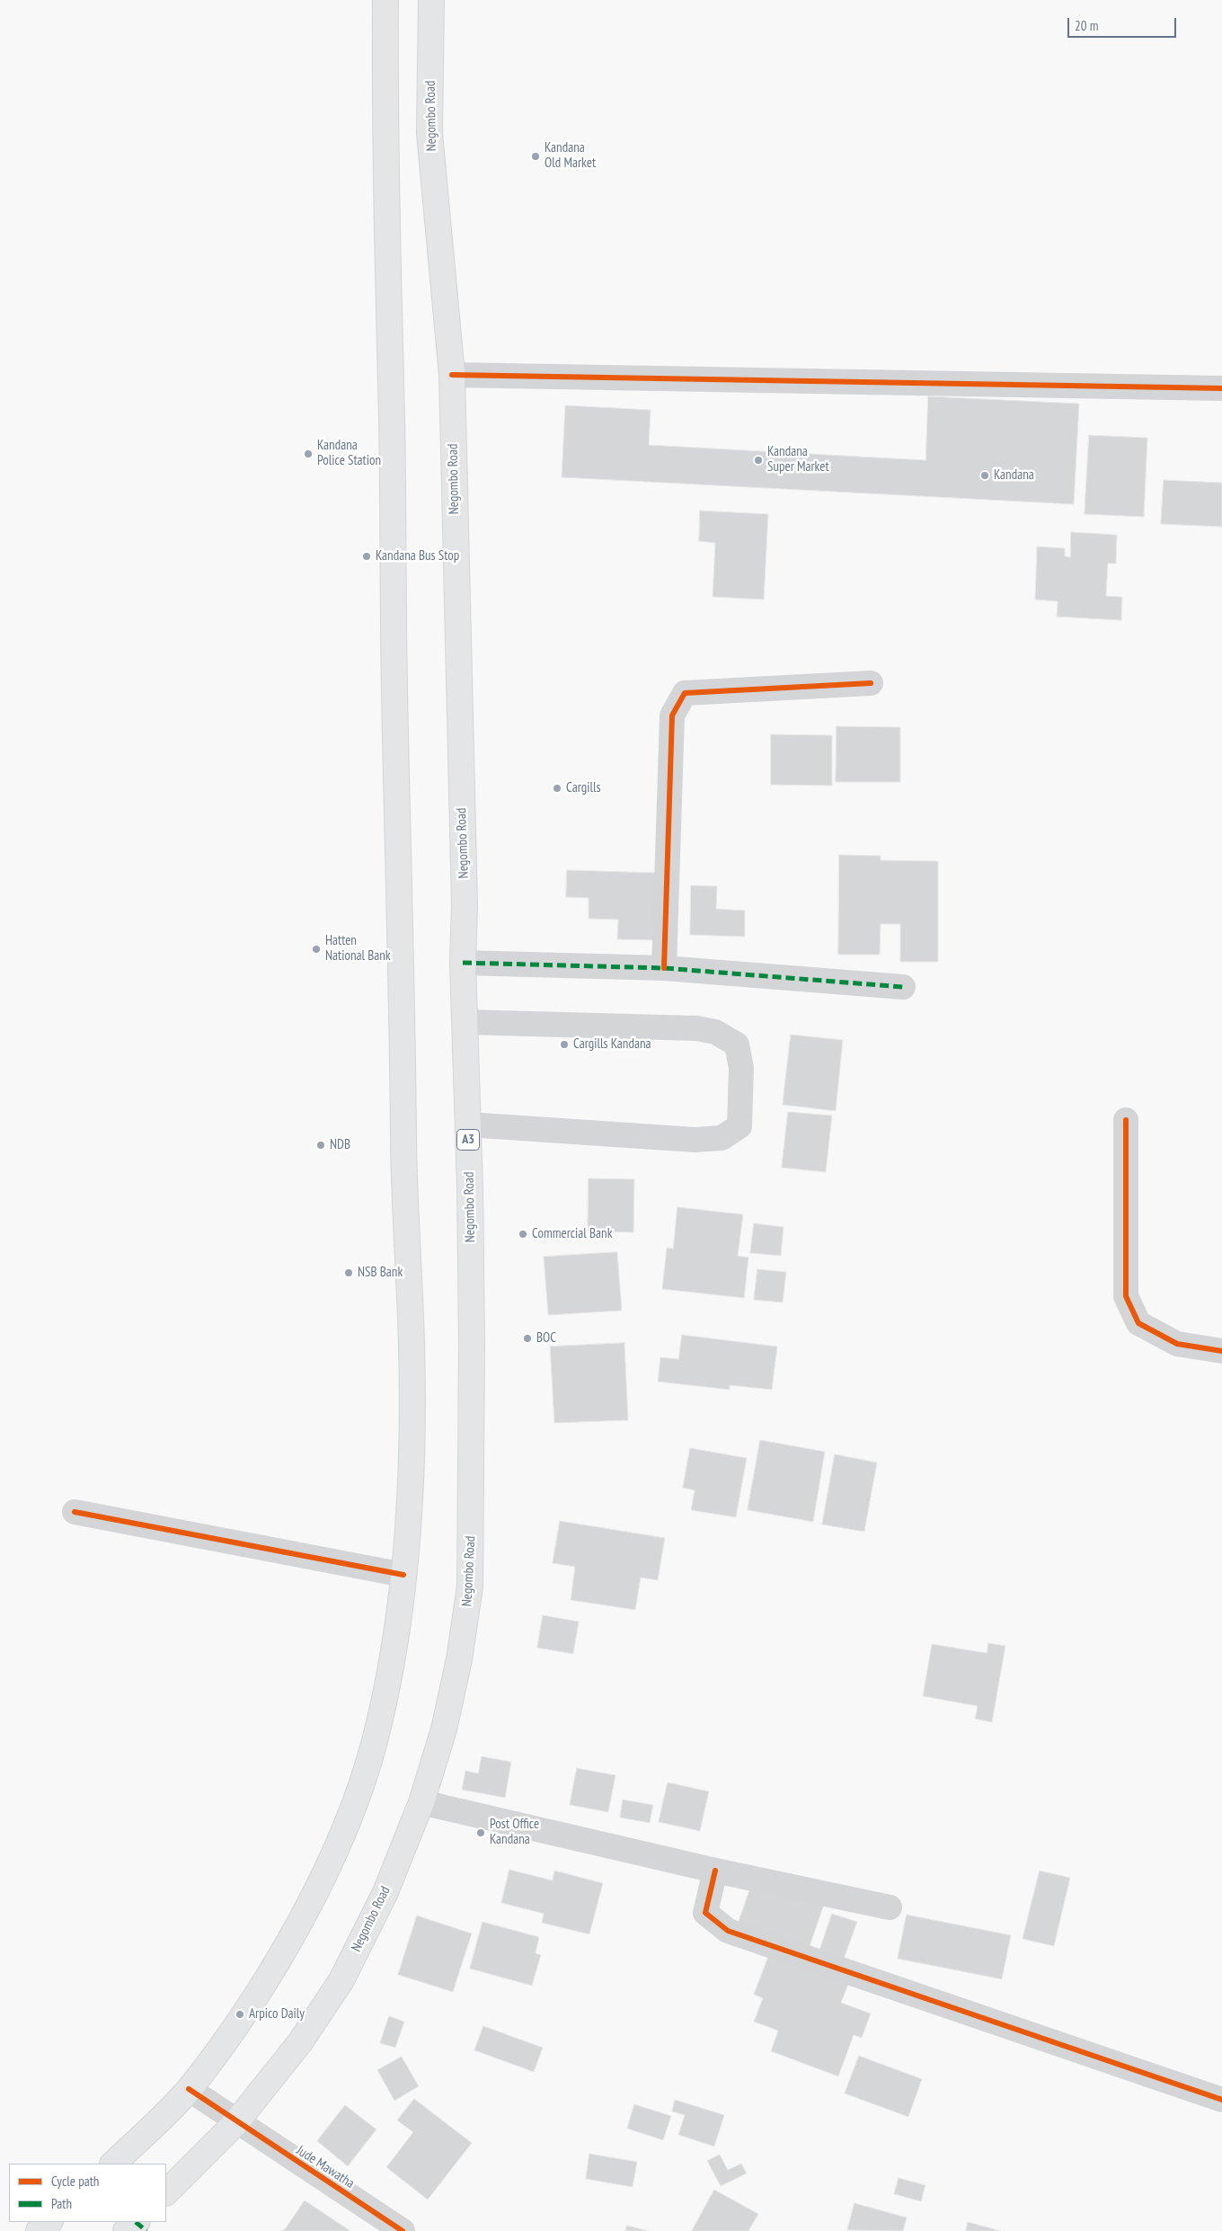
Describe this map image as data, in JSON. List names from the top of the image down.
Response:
{
  "streets": {
    "highway": ["Negombo Road", "A3"],
    "street": ["Jude Mawatha"]
  },
  "crossings": [
    ["Negombo Road", "Jude Mawatha"]
  ],
  "places": [
    "Kandana Old Market",
    "Kandana Police Station",
    "Kandana Super Market",
    "Kandana",
    "Kandana Bus Stop",
    "Cargills",
    "Hatten National Bank",
    "Cargills Kandana",
    "NDB",
    "Commercial Bank",
    "NSB Bank",
    "BOC",
    "Post Office Kandana",
    "Arpico Daily"
  ],
  "legend": ["Cycle path", "Path"],
  "scale_bar": "20 m"
}
